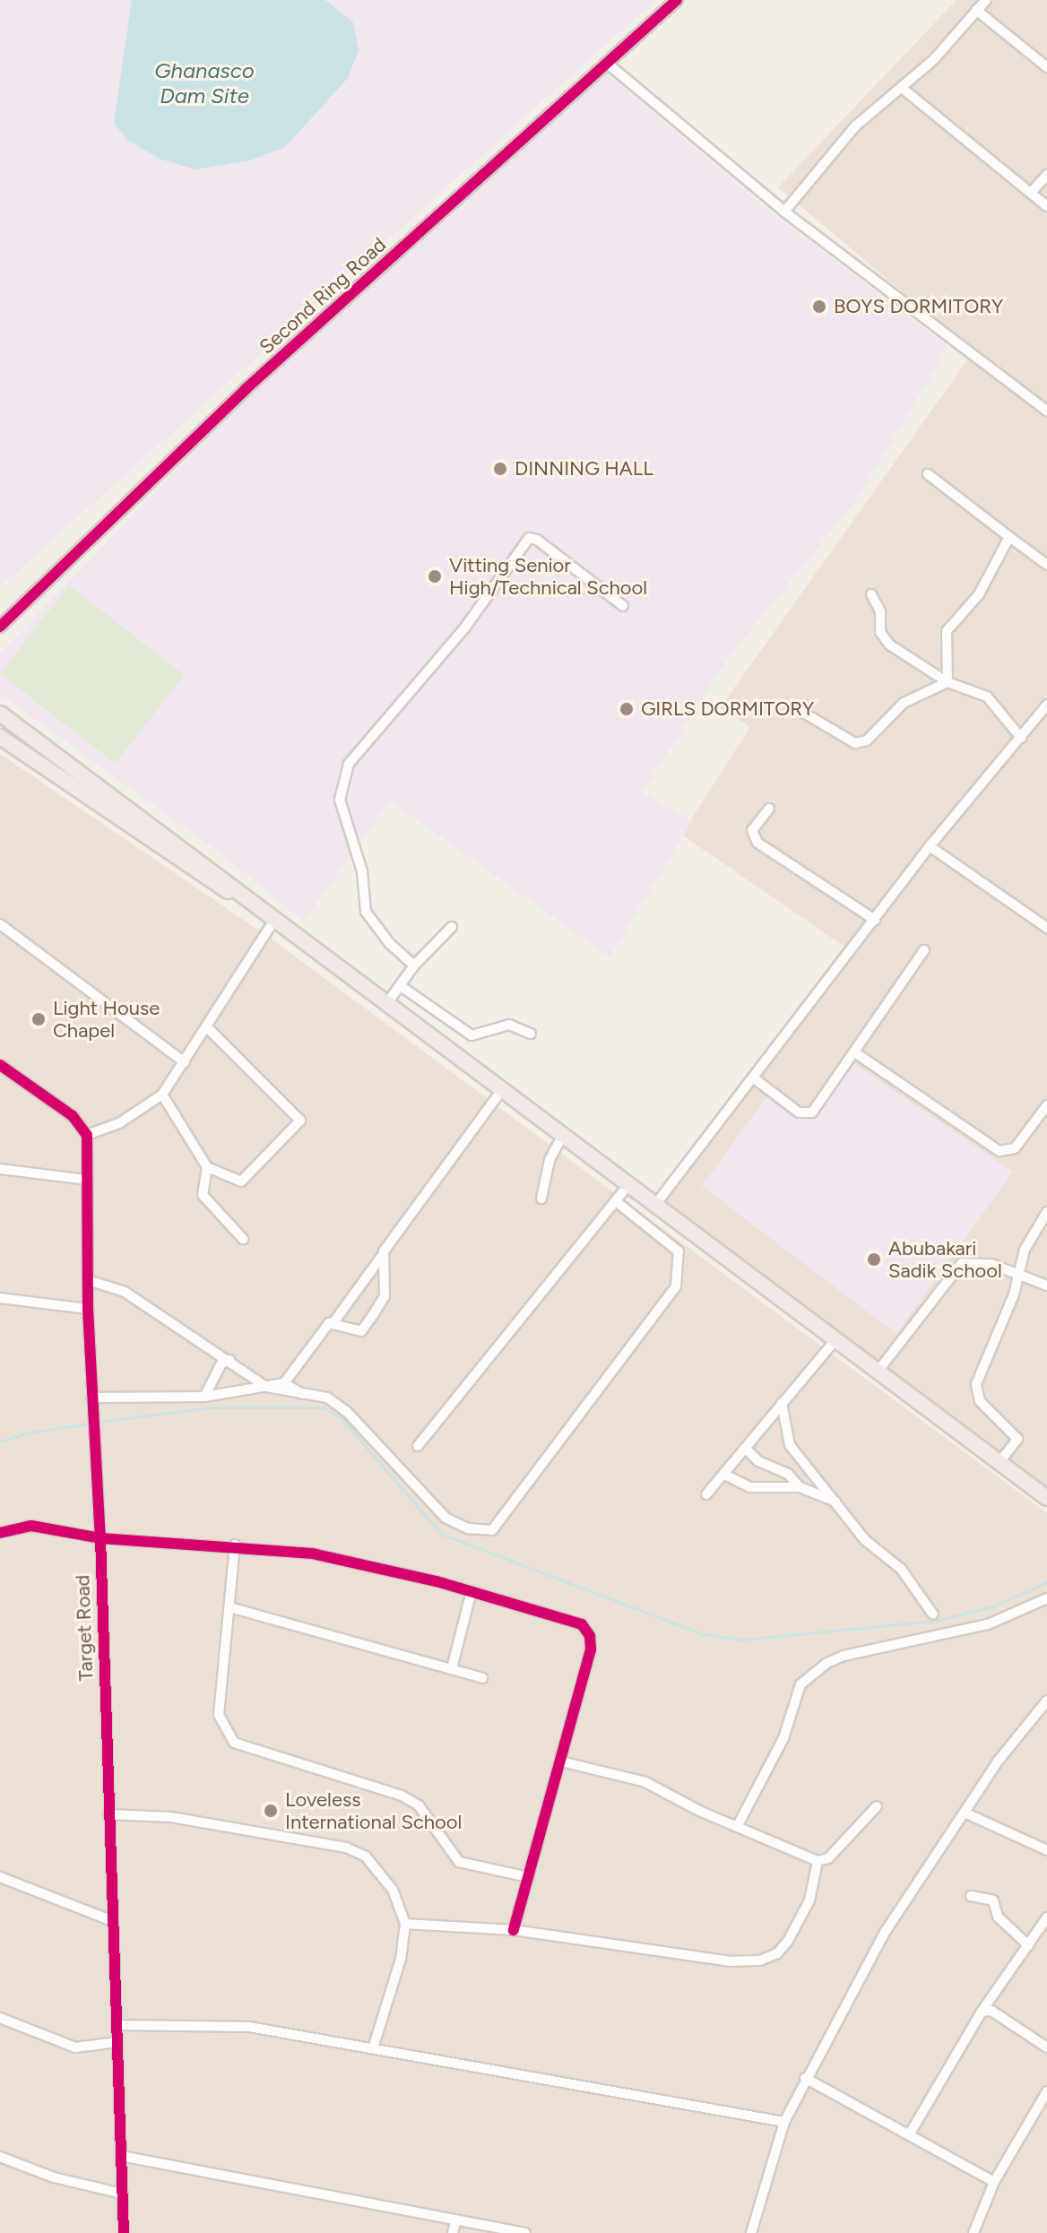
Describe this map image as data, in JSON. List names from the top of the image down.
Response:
{
  "streets": {
    "street": ["Second Ring Road", "Target Road"]
  },
  "water": ["Ghanasco Dam Site"],
  "places": [
    "BOYS DORMITORY",
    "DINNING HALL",
    "Vitting Senior High/Technical School",
    "GIRLS DORMITORY",
    "Light House Chapel",
    "Abubakari Sadik School",
    "Loveless International School"
  ]
}
